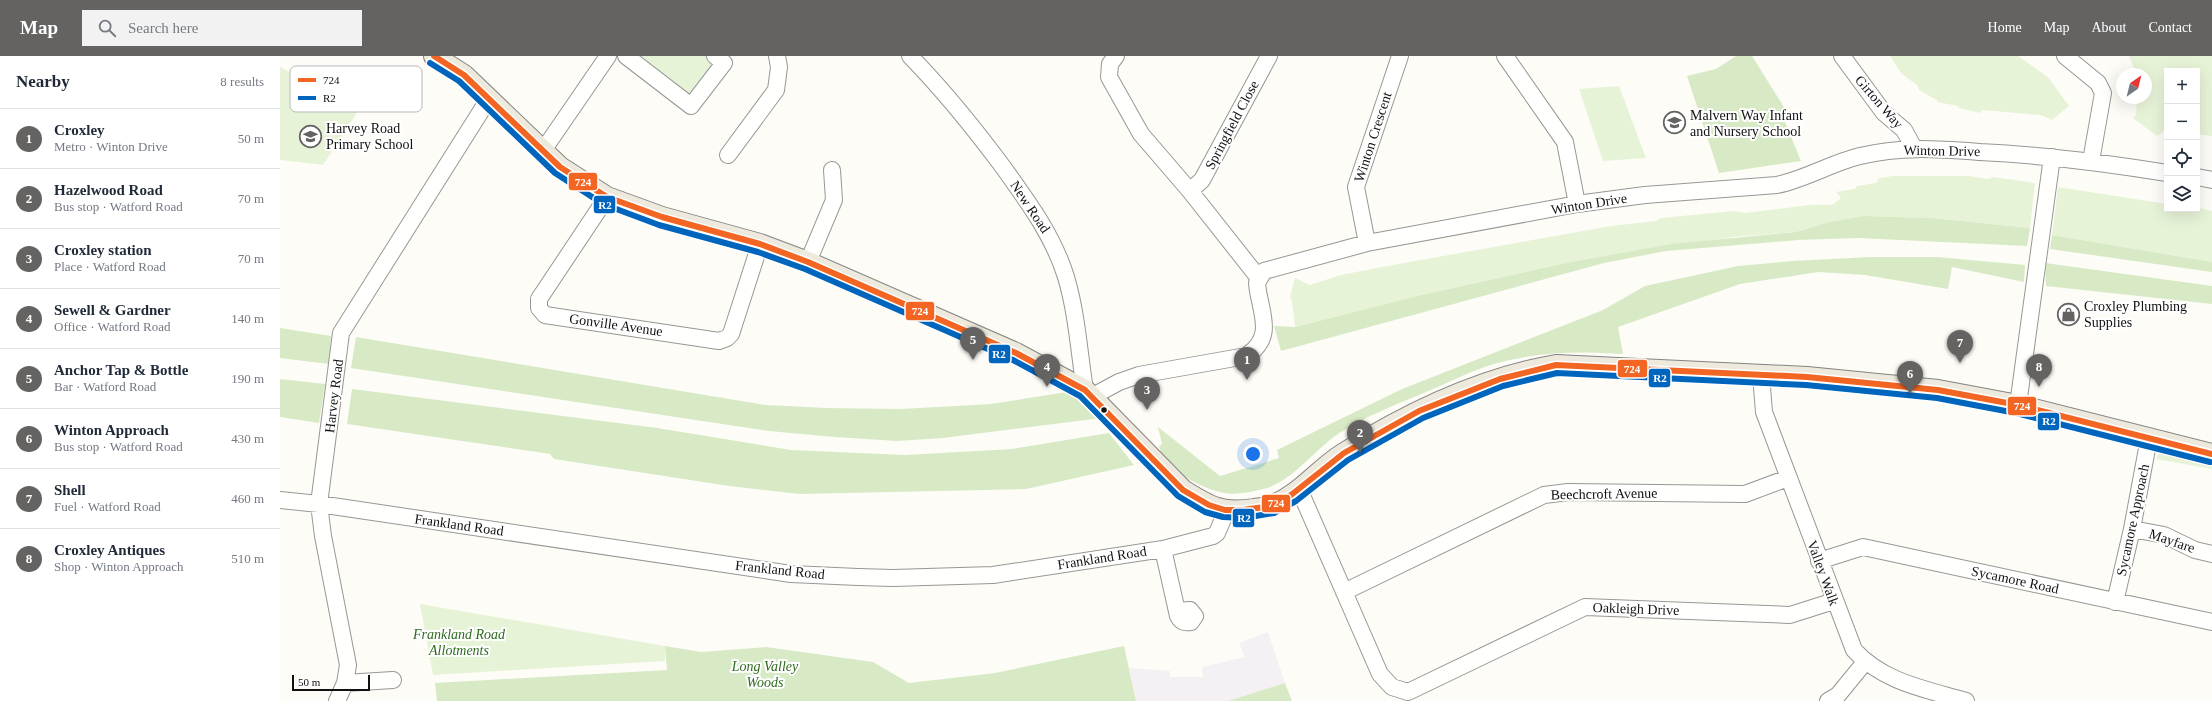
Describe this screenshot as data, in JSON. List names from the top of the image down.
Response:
{
  "streets": {
    "street": [
      "Girton Way",
      "Springfield Close",
      "Winton Crescent",
      "Winton Drive",
      "New Road",
      "Gonville Avenue",
      "Harvey Road",
      "Beechcroft Avenue",
      "Sycamore Approach",
      "Frankland Road",
      "Mayfare",
      "Valley Walk",
      "Sycamore Road",
      "Oakleigh Drive"
    ]
  },
  "crossings": [
    ["Girton Way", "Winton Drive"],
    ["Winton Crescent", "Winton Drive"],
    ["Harvey Road", "Frankland Road"],
    ["Beechcroft Avenue", "Valley Walk"],
    ["Beechcroft Avenue", "Oakleigh Drive"],
    ["Sycamore Approach", "Mayfare"],
    ["Sycamore Approach", "Sycamore Road"],
    ["Valley Walk", "Sycamore Road"],
    ["Valley Walk", "Oakleigh Drive"]
  ],
  "parks": ["Frankland Road Allotments", "Long Valley Woods"],
  "places": {
    "school or university": ["Malvern Way Infant and Nursery School", "Harvey Road Primary School"],
    "shop": ["Croxley Plumbing Supplies"]
  },
  "lines": ["transit line 724", "transit line R2"],
  "legend": ["724", "R2"],
  "scale_bar": "50 m",
  "north": "top right",
  "page": {
    "header": "Map",
    "search": "Search here",
    "nav": [
      "Home",
      "Map",
      "About",
      "Contact"
    ],
    "heading": ["Nearby", "8 results"],
    "map_buttons": ["+", "−"],
    "list": [
      {
        "mark": "1",
        "name": "Croxley",
        "note": "Metro · Winton Drive",
        "value": "50 m"
      },
      {
        "mark": "2",
        "name": "Hazelwood Road",
        "note": "Bus stop · Watford Road",
        "value": "70 m"
      },
      {
        "mark": "3",
        "name": "Croxley station",
        "note": "Place · Watford Road",
        "value": "70 m"
      },
      {
        "mark": "4",
        "name": "Sewell & Gardner",
        "note": "Office · Watford Road",
        "value": "140 m"
      },
      {
        "mark": "5",
        "name": "Anchor Tap & Bottle",
        "note": "Bar · Watford Road",
        "value": "190 m"
      },
      {
        "mark": "6",
        "name": "Winton Approach",
        "note": "Bus stop · Watford Road",
        "value": "430 m"
      },
      {
        "mark": "7",
        "name": "Shell",
        "note": "Fuel · Watford Road",
        "value": "460 m"
      },
      {
        "mark": "8",
        "name": "Croxley Antiques",
        "note": "Shop · Winton Approach",
        "value": "510 m"
      }
    ],
    "pins": [
      "5",
      "7",
      "1",
      "4",
      "8",
      "6",
      "3",
      "2"
    ],
    "scale": "50 m"
  }
}
